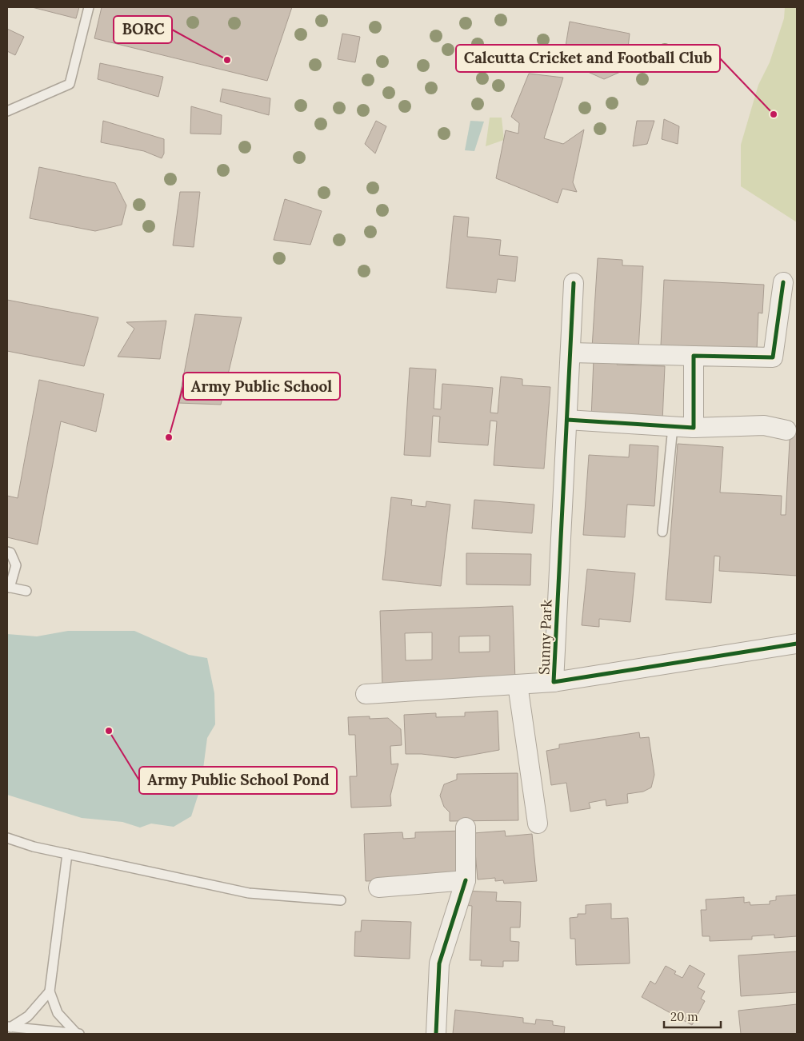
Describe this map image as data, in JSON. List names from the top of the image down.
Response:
{
  "streets": {
    "street": ["Sunny Park"]
  },
  "places": [
    "BORC",
    "Calcutta Cricket and Football Club",
    "Army Public School",
    "Army Public School Pond"
  ],
  "scale_bar": "20 m"
}
